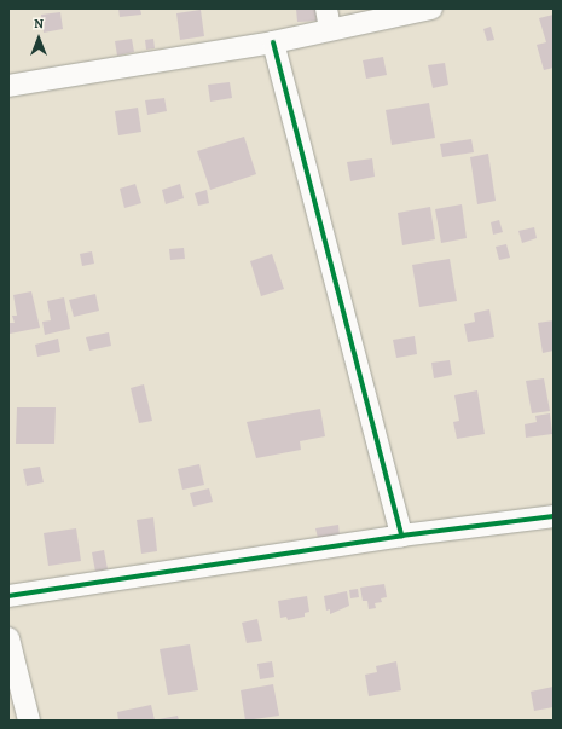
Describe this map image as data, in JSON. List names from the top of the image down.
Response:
{
  "north": "top"
}
